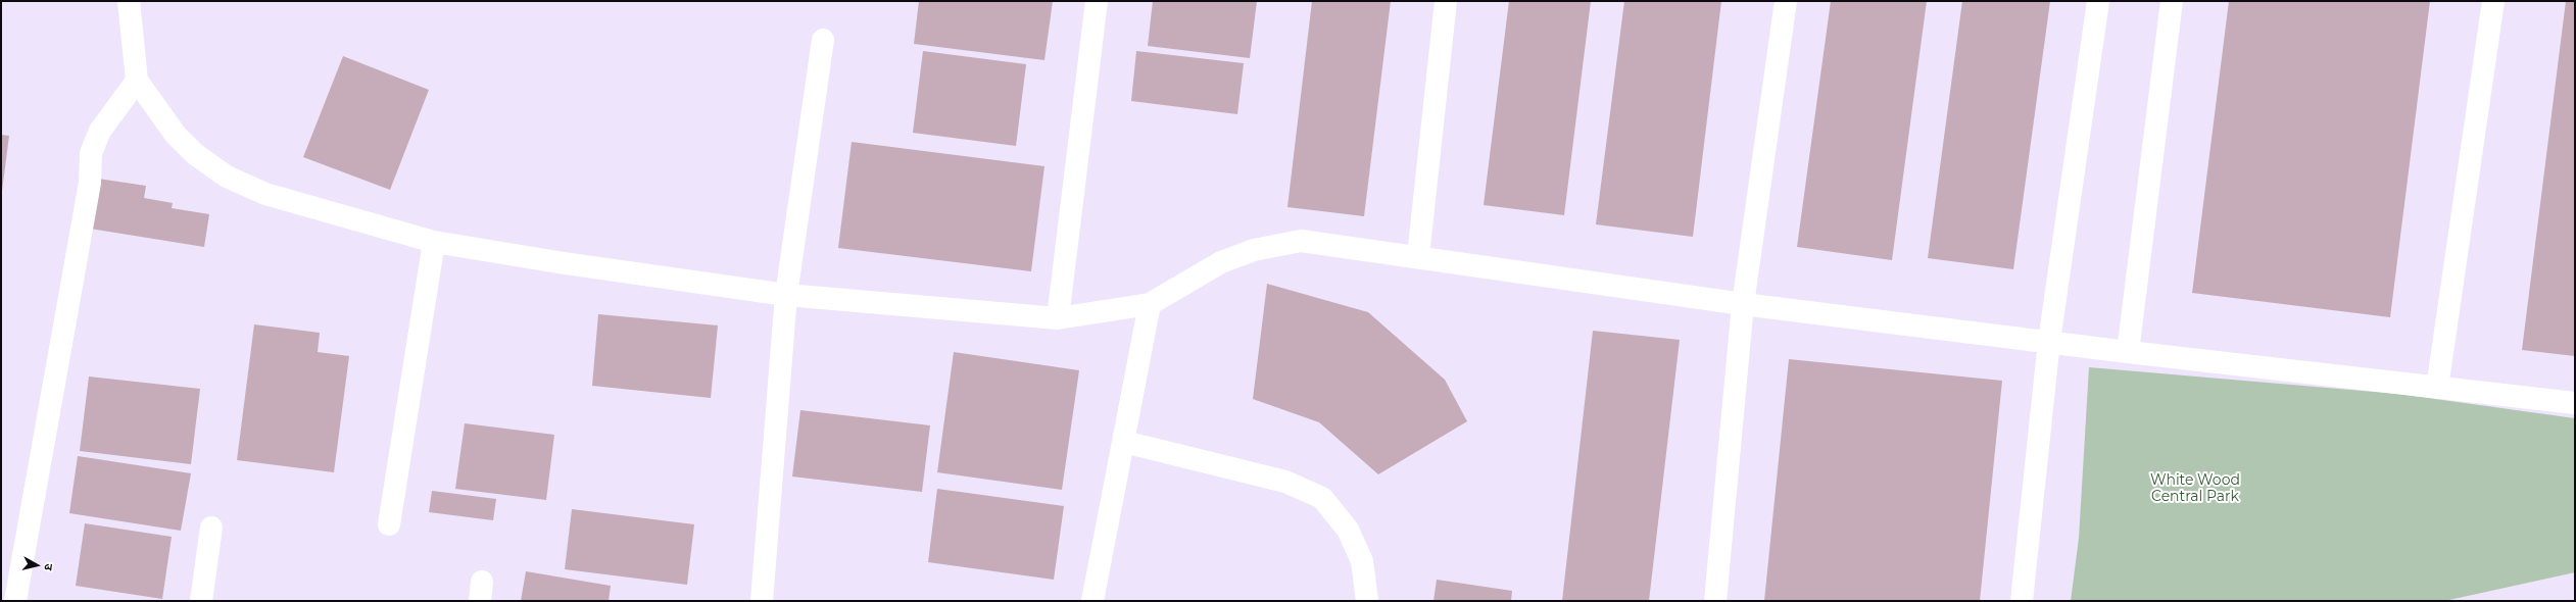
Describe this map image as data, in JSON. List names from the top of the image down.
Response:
{
  "parks": ["White Wood Central Park"],
  "north": "right"
}
